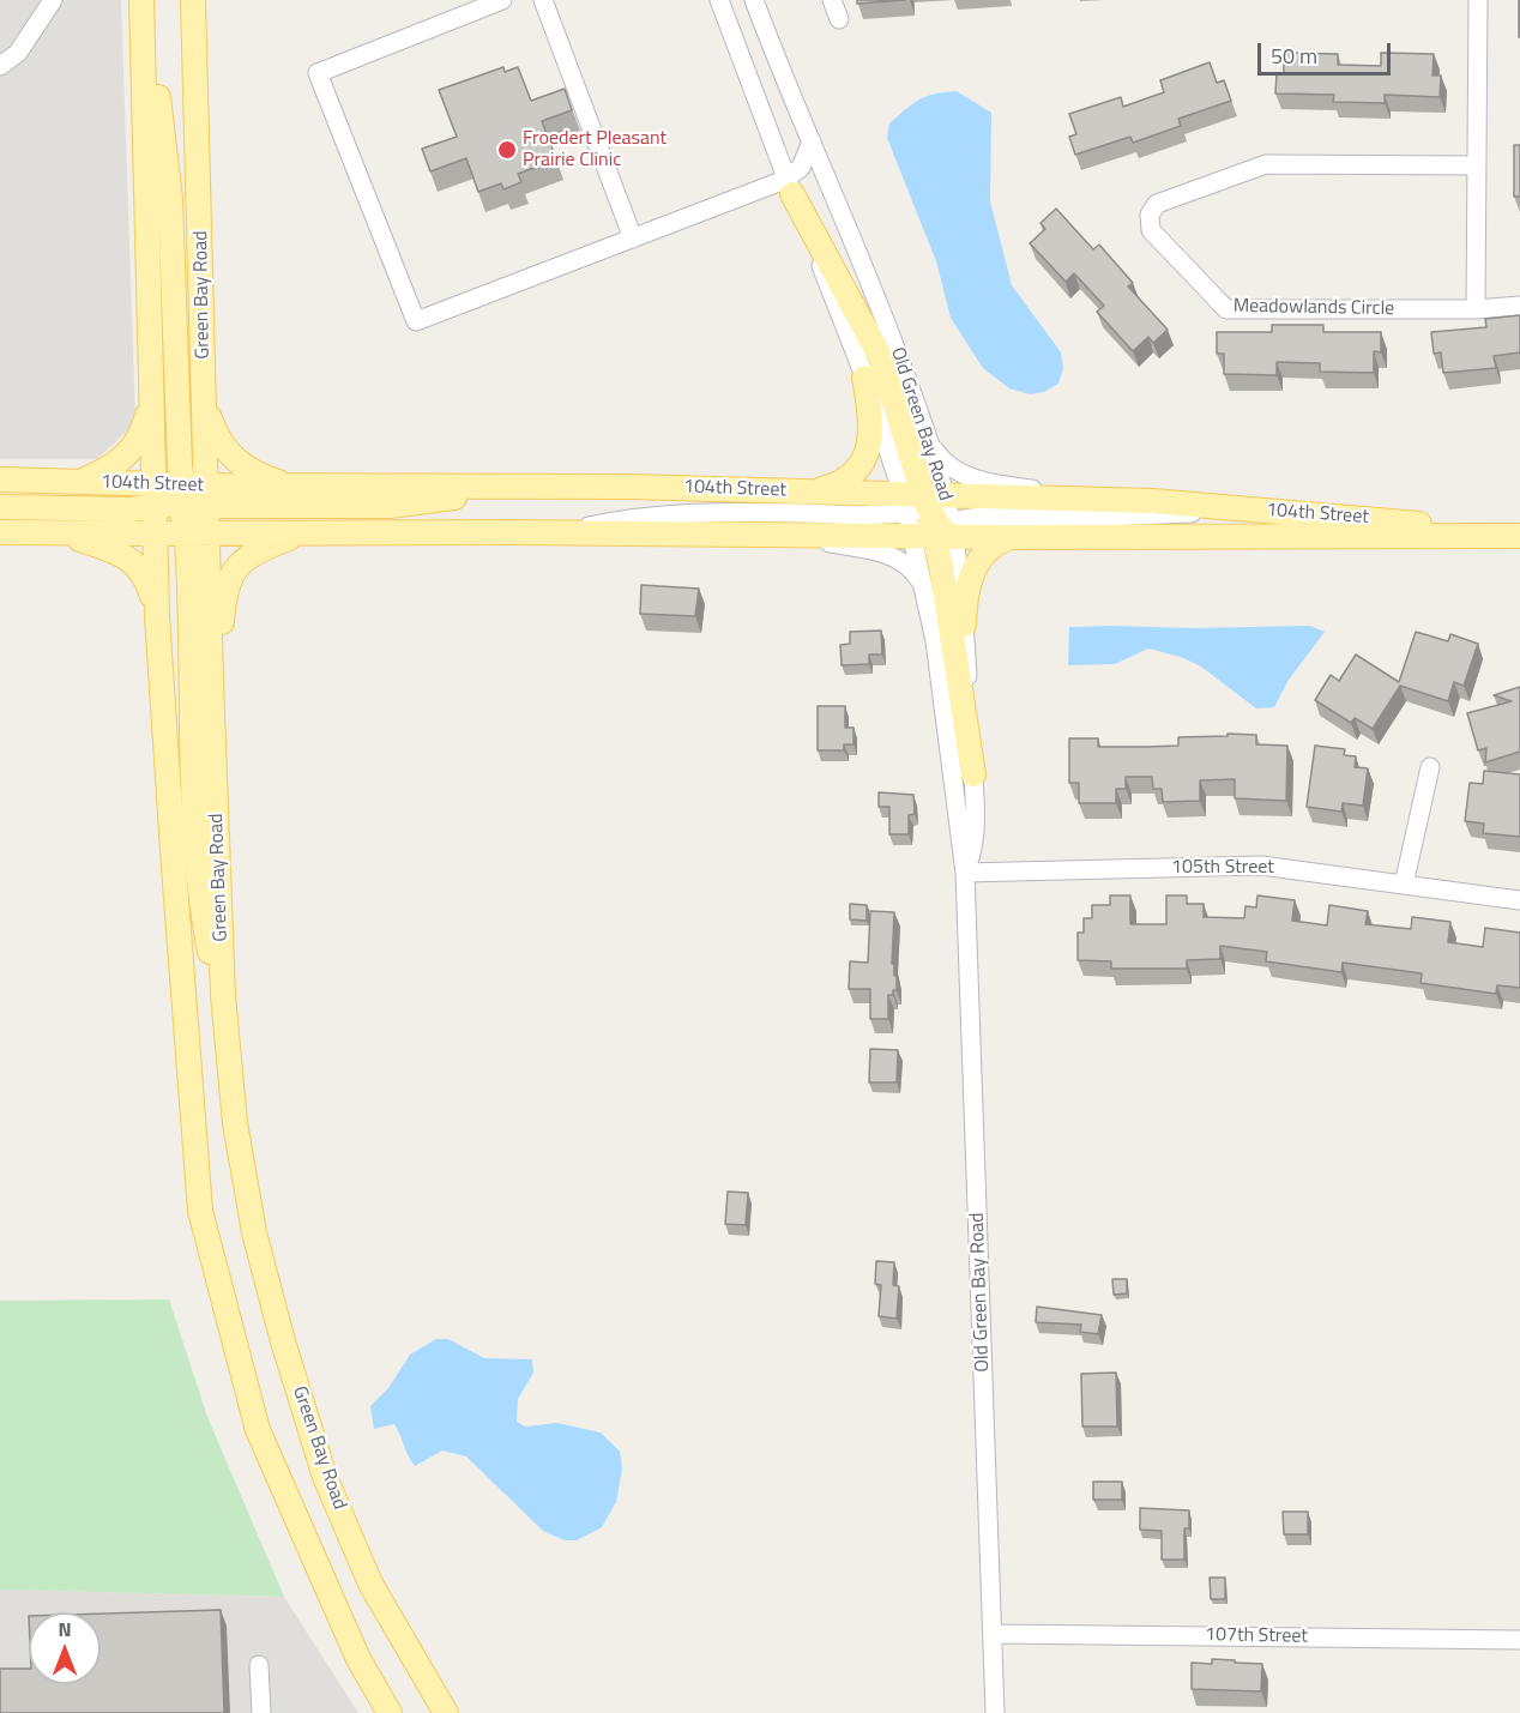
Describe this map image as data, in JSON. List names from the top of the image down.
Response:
{
  "streets": {
    "main road": ["Green Bay Road", "104th Street"],
    "street": [
      "Meadowlands Circle",
      "Old Green Bay Road",
      "105th Street",
      "107th Street"
    ]
  },
  "crossings": [
    ["Green Bay Road", "104th Street"],
    ["Old Green Bay Road", "104th Street"],
    ["Old Green Bay Road", "105th Street"],
    ["Old Green Bay Road", "107th Street"]
  ],
  "places": ["Froedert Pleasant Prairie Clinic"],
  "scale_bar": "50 m",
  "north": "top"
}
